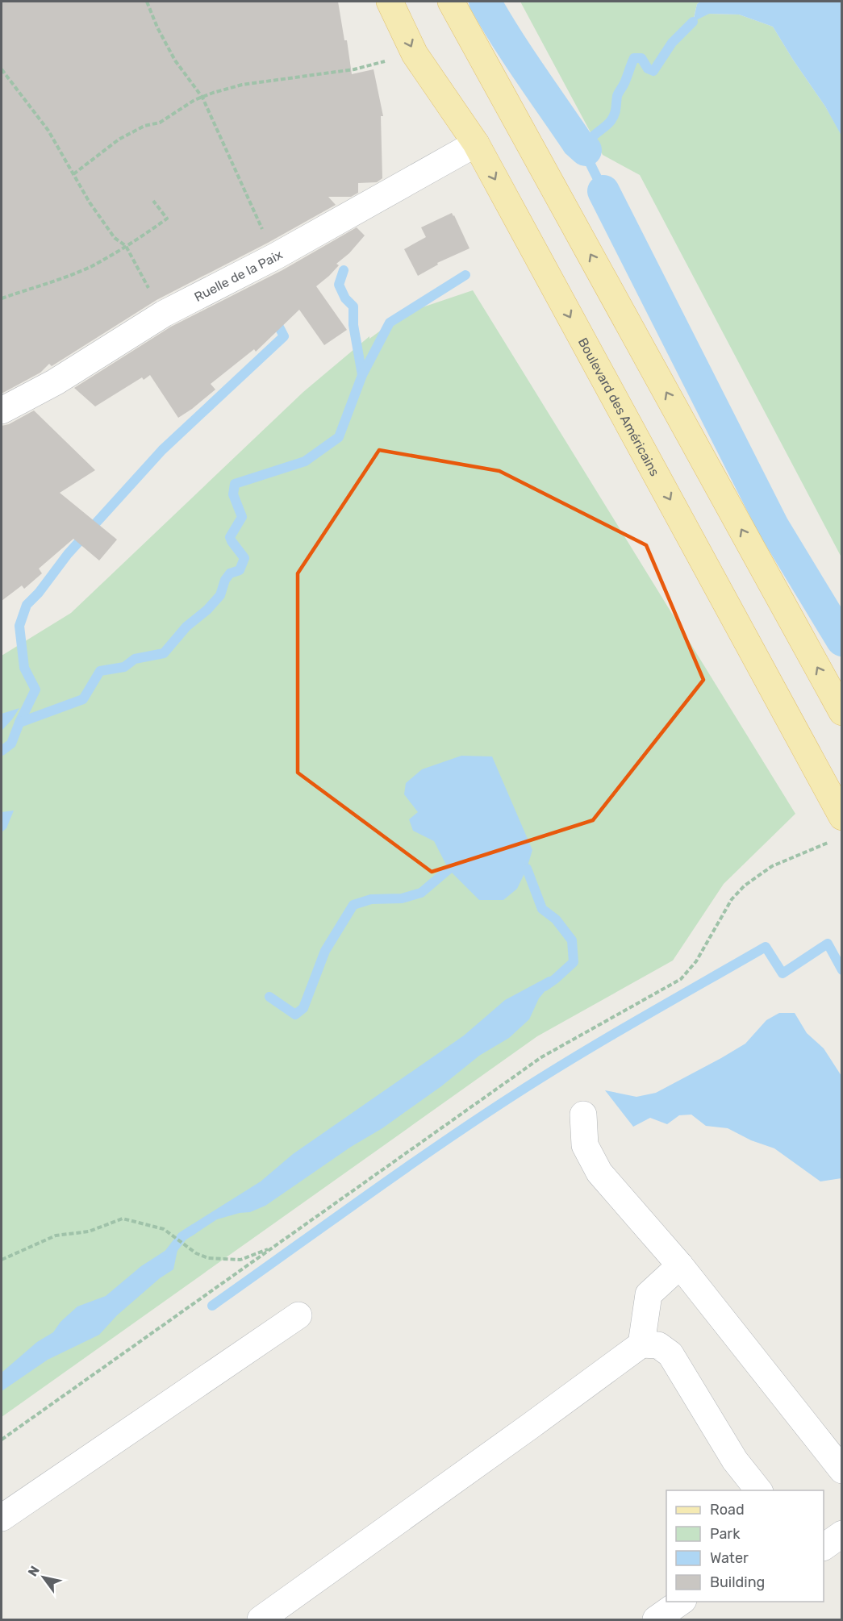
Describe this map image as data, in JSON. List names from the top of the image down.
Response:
{
  "streets": {
    "main road": ["Boulevard des Américains"],
    "street": ["Ruelle de la Paix"]
  },
  "crossings": [
    ["Ruelle de la Paix", "Boulevard des Américains"]
  ],
  "legend": [
    "Road",
    "Park",
    "Water",
    "Building"
  ],
  "north": "top left"
}
